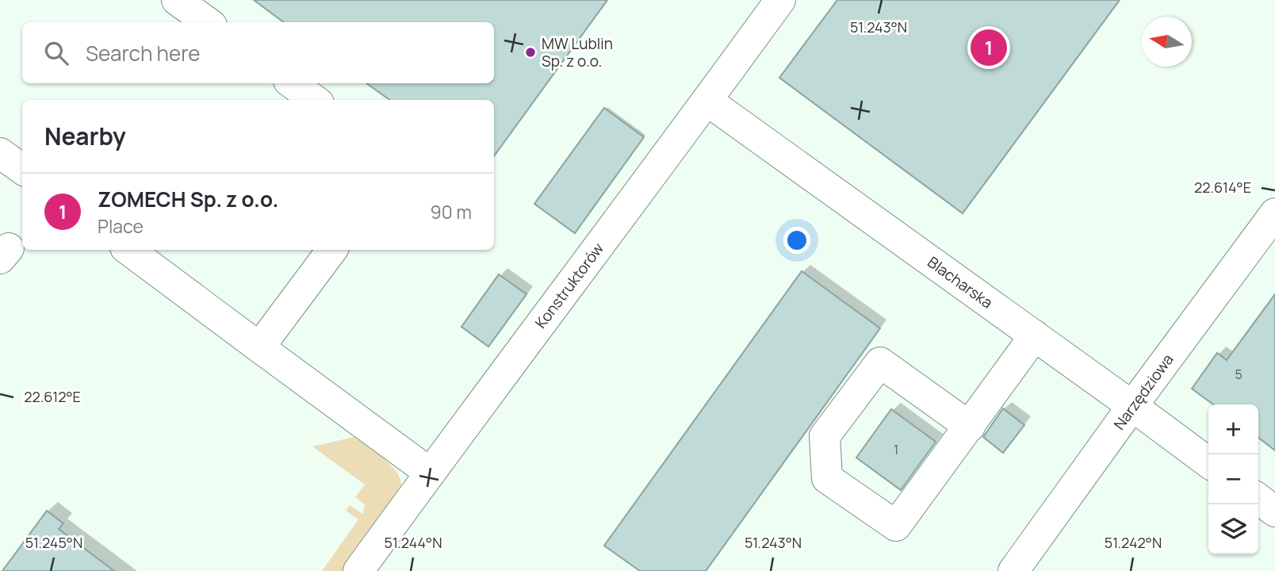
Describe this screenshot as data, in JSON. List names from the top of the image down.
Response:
{
  "streets": {
    "lane": ["Blacharska", "Konstruktorów", "Narzędziowa"]
  },
  "crossings": [
    ["Blacharska", "Konstruktorów"],
    ["Blacharska", "Narzędziowa"]
  ],
  "places": ["MW Lublin Sp. z o.o."],
  "house_numbers": ["5", "1"],
  "north": "left",
  "page": {
    "search": "Search here",
    "pins": "1",
    "heading": "Nearby",
    "list": [
      {
        "mark": "1",
        "name": "ZOMECH Sp. z o.o.",
        "note": "Place",
        "value": "90 m"
      }
    ],
    "map_buttons": ["+", "−"]
  },
  "coordinates": [
    "51.243°N",
    "22.614°E",
    "22.612°E",
    "51.245°N",
    "51.244°N",
    "51.242°N"
  ]
}
